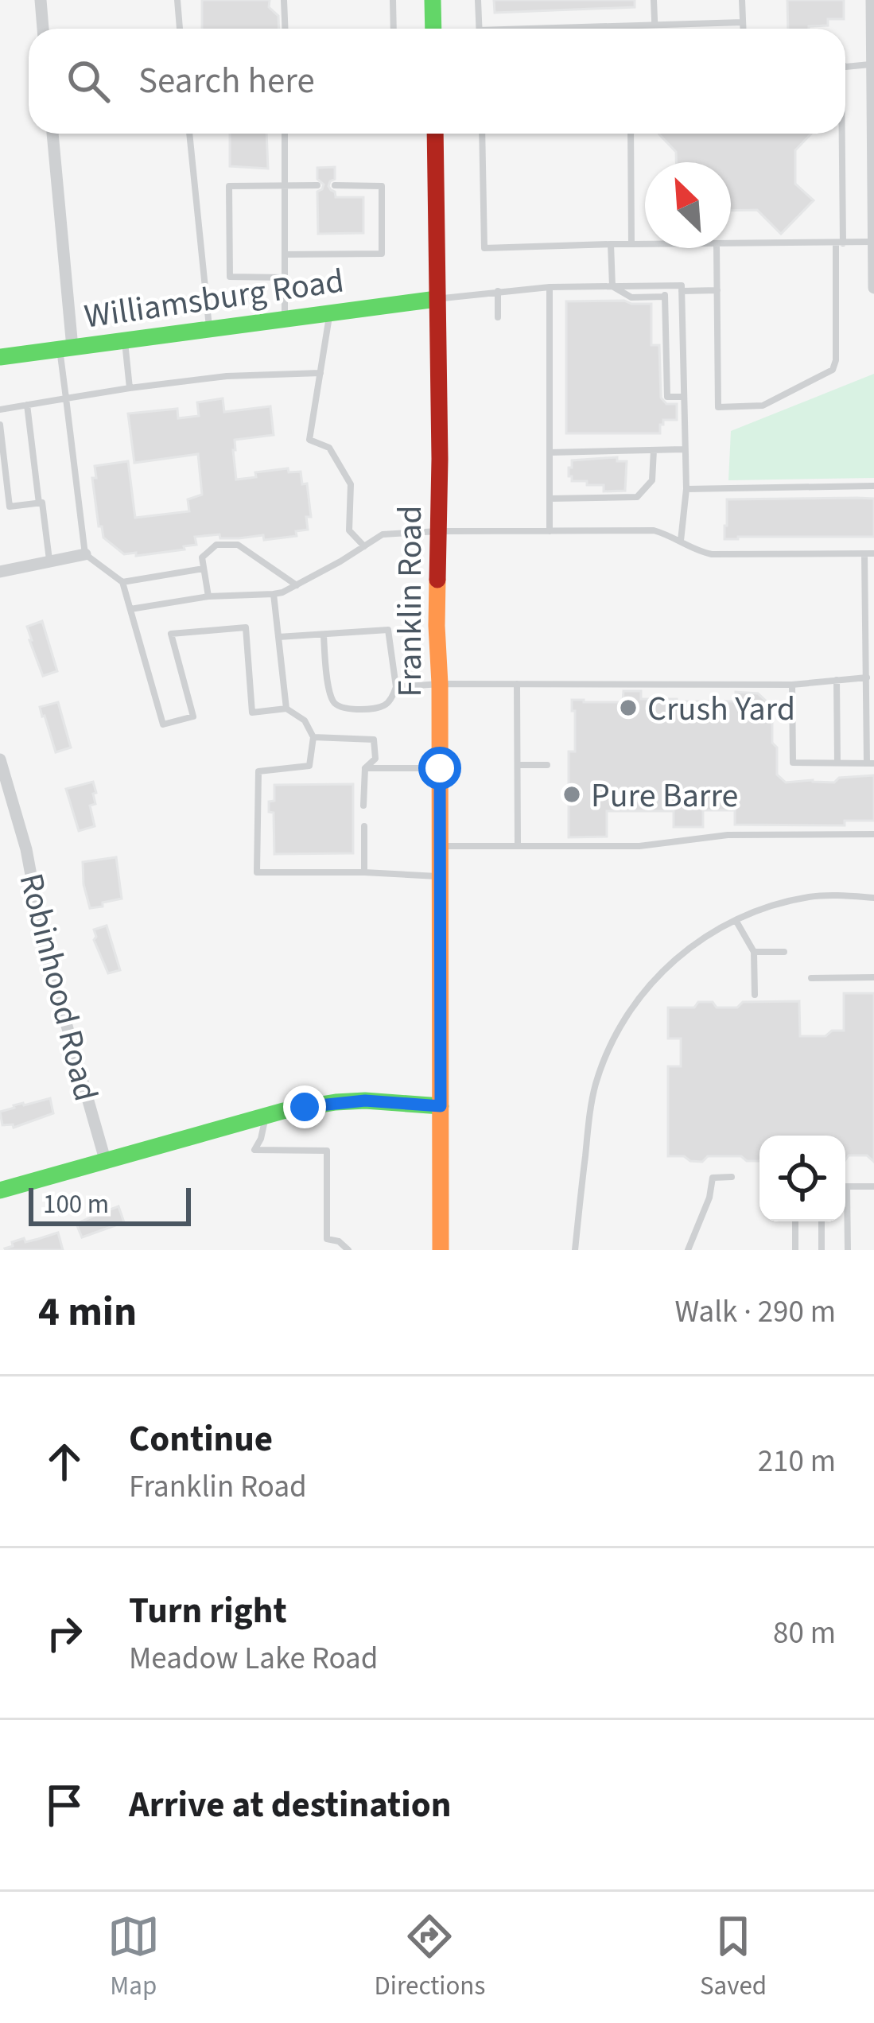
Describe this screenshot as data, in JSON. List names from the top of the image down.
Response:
{
  "streets": {
    "main road": ["Williamsburg Road", "Franklin Road"],
    "street": ["Robinhood Road"]
  },
  "crossings": [
    ["Williamsburg Road", "Franklin Road"]
  ],
  "places": ["Crush Yard", "Pure Barre"],
  "scale_bar": "100 m",
  "north": "top left",
  "page": {
    "search": "Search here",
    "scale": "100 m",
    "heading": ["4 min", "Walk · 290 m"],
    "list": [
      ["Continue", "Franklin Road", "210 m"],
      ["Turn right", "Meadow Lake Road", "80 m"],
      "Arrive at destination"
    ],
    "nav": ["Map", "Directions", "Saved"]
  }
}
